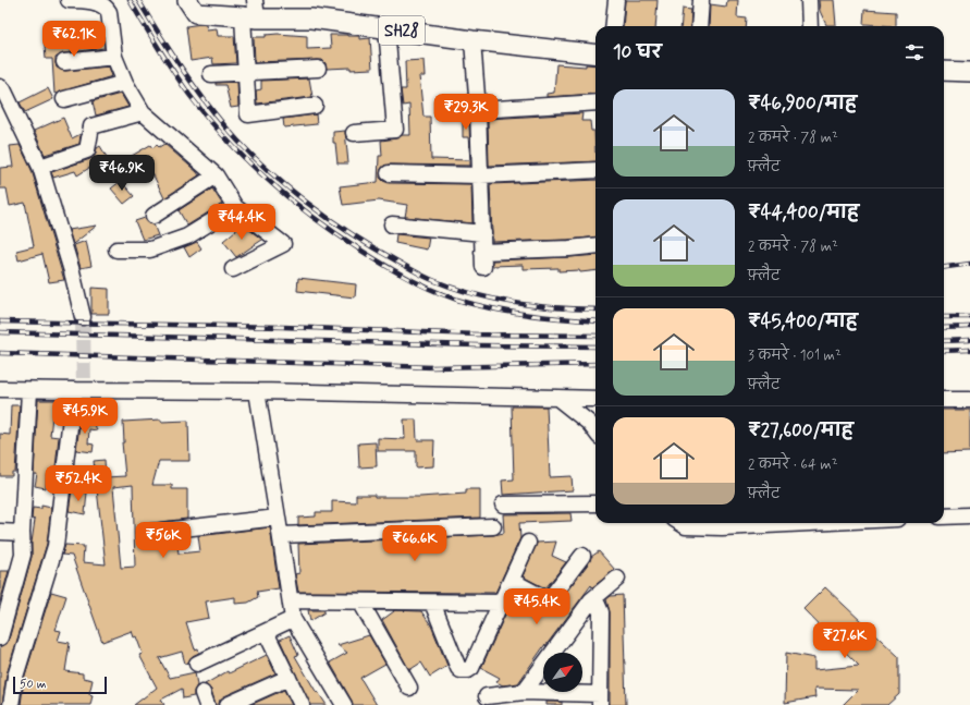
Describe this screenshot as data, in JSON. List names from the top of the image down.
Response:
{
  "streets": {
    "main road": ["SH28"]
  },
  "scale_bar": "50 m",
  "north": "top right",
  "page": {
    "price": [
      "₹62.1K",
      "₹29.3K",
      "₹46.9K",
      "₹44.4K",
      "₹45.9K",
      "₹52.4K",
      "₹56K",
      "₹66.6K",
      "₹45.4K",
      "₹27.6K"
    ],
    "heading": "10 घर",
    "list": [
      {
        "name": "₹46,900/माह",
        "note": "2 कमरे · 78 m² · फ़्लैट"
      },
      {
        "name": "₹44,400/माह",
        "note": "2 कमरे · 78 m² · फ़्लैट"
      },
      {
        "name": "₹45,400/माह",
        "note": "3 कमरे · 101 m² · फ़्लैट"
      },
      {
        "name": "₹27,600/माह",
        "note": "2 कमरे · 64 m² · फ़्लैट"
      }
    ],
    "scale": "50 m"
  }
}
